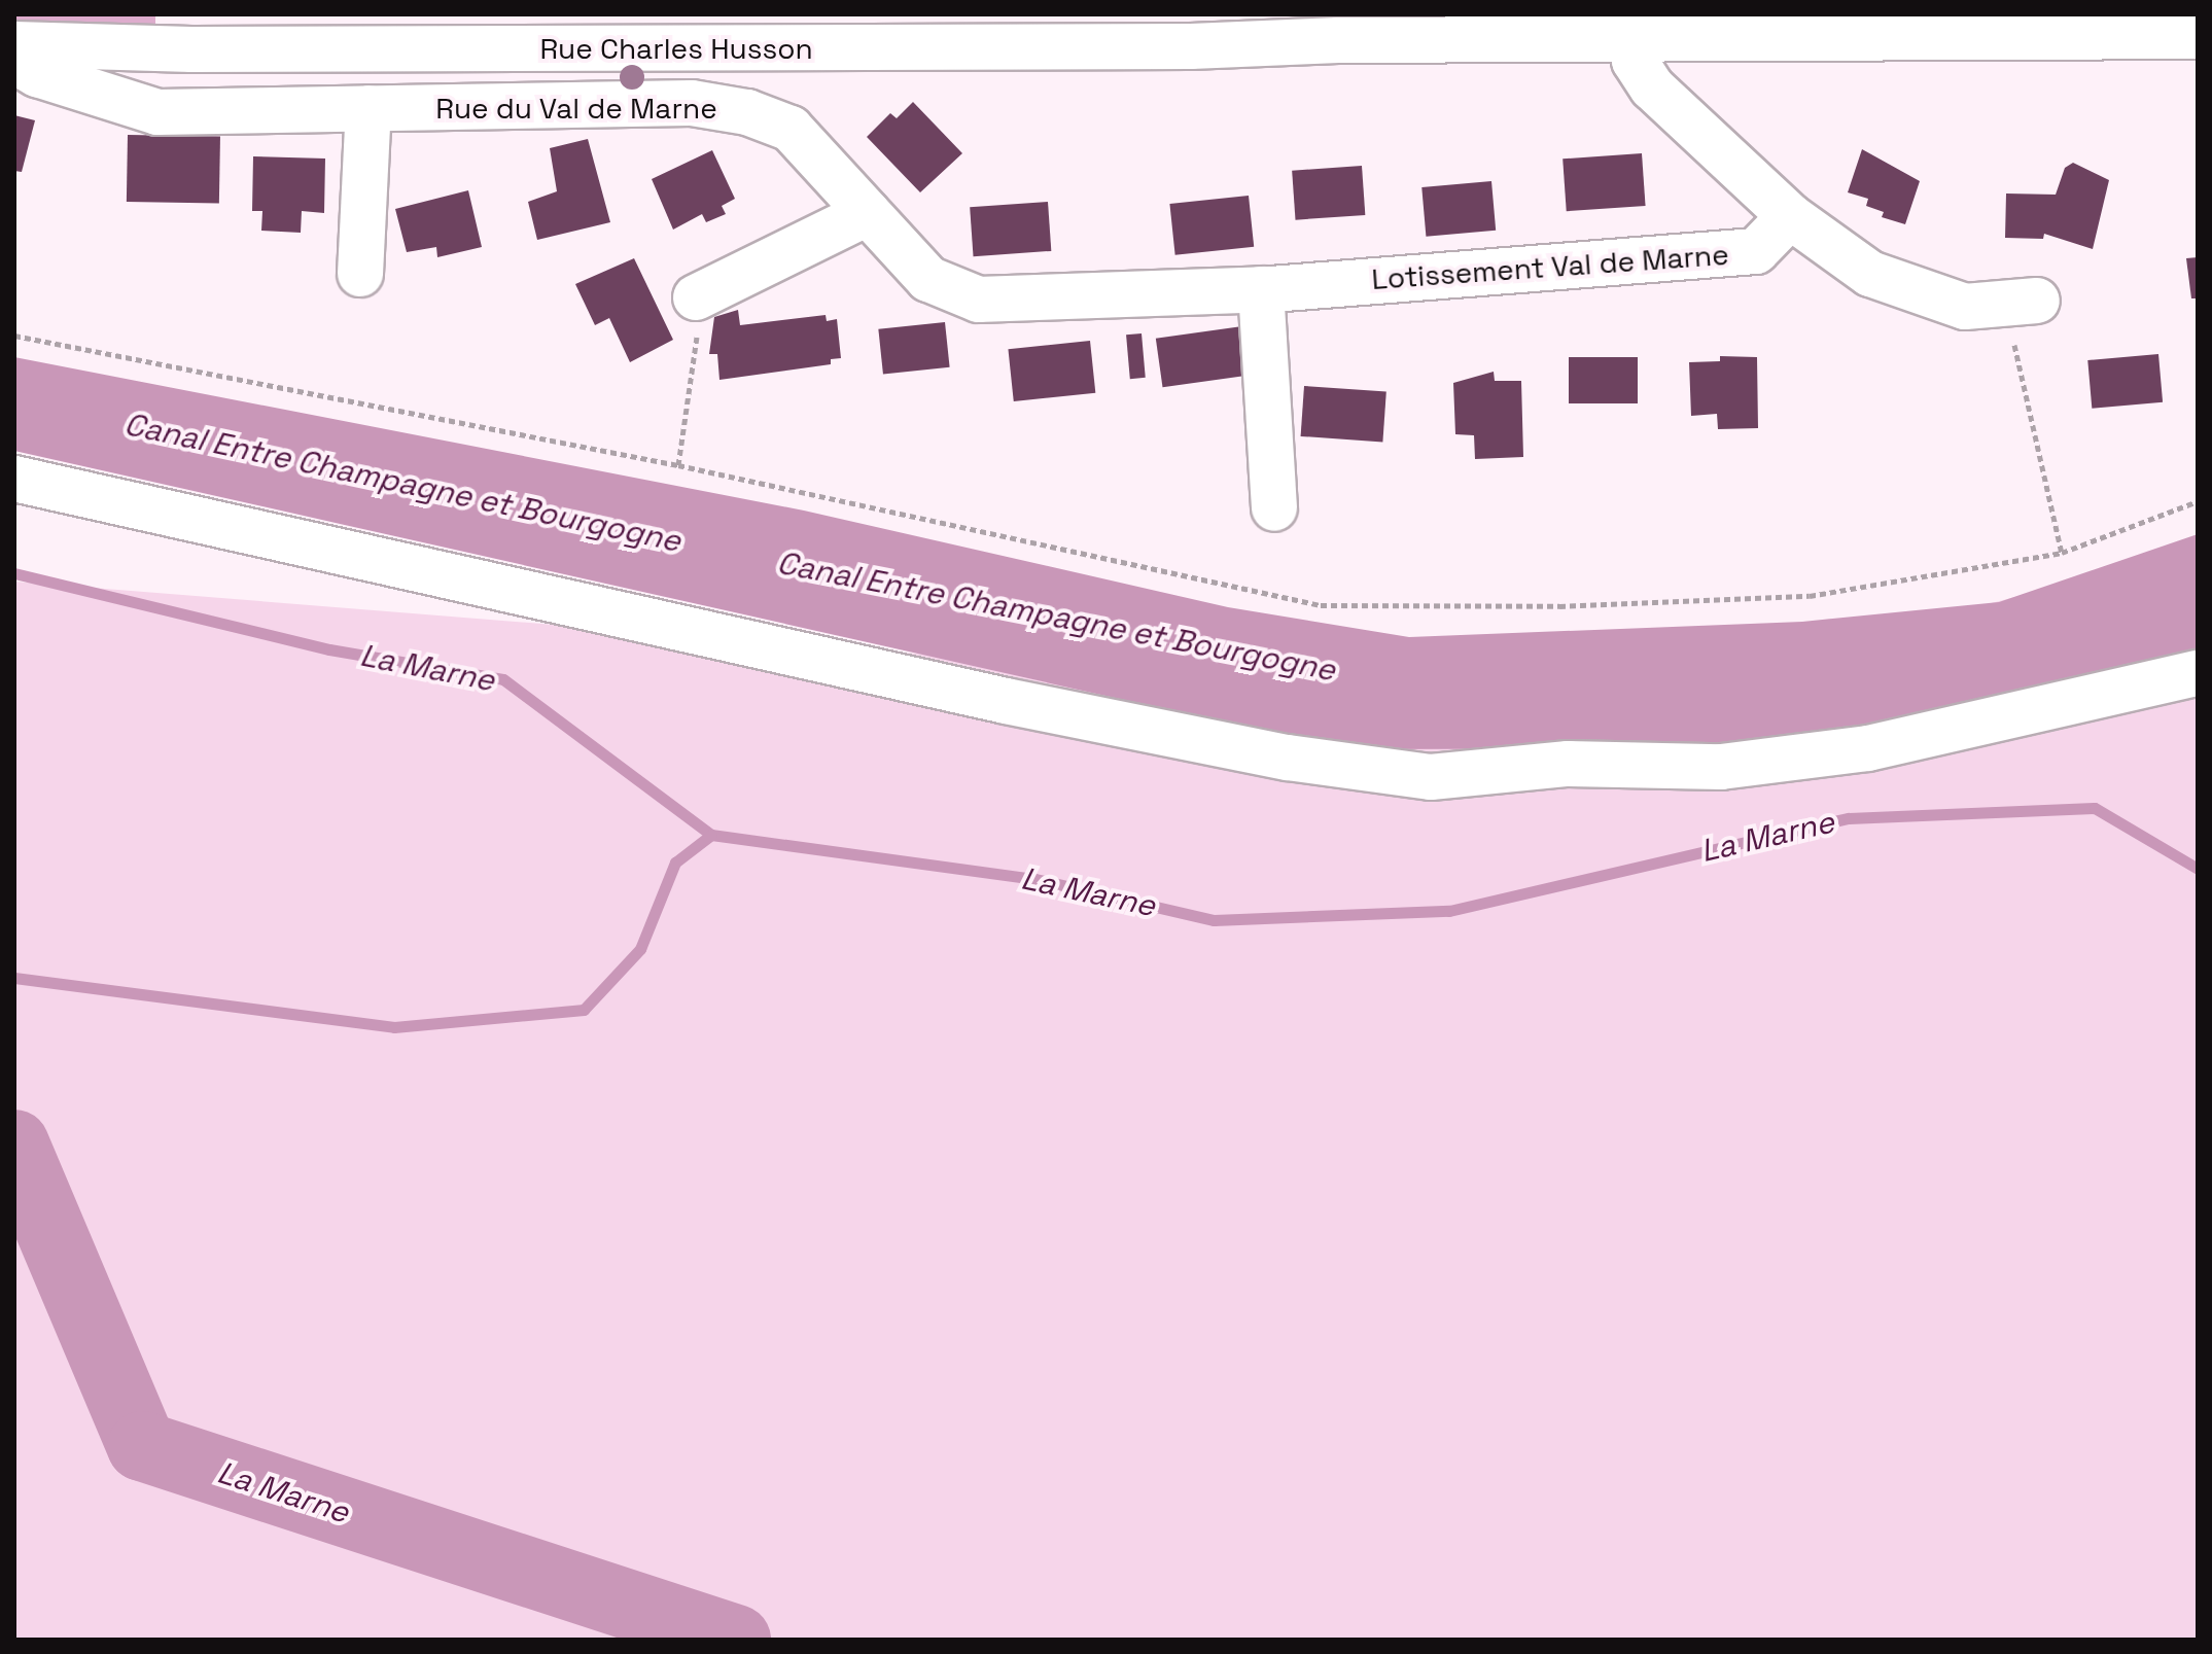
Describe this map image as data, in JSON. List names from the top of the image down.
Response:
{
  "streets": {
    "street": ["Rue Charles Husson", "Rue du Val de Marne", "Lotissement Val de Marne"]
  },
  "crossings": [
    ["Rue du Val de Marne", "Lotissement Val de Marne"]
  ],
  "water": ["Canal Entre Champagne et Bourgogne", "La Marne"]
}
